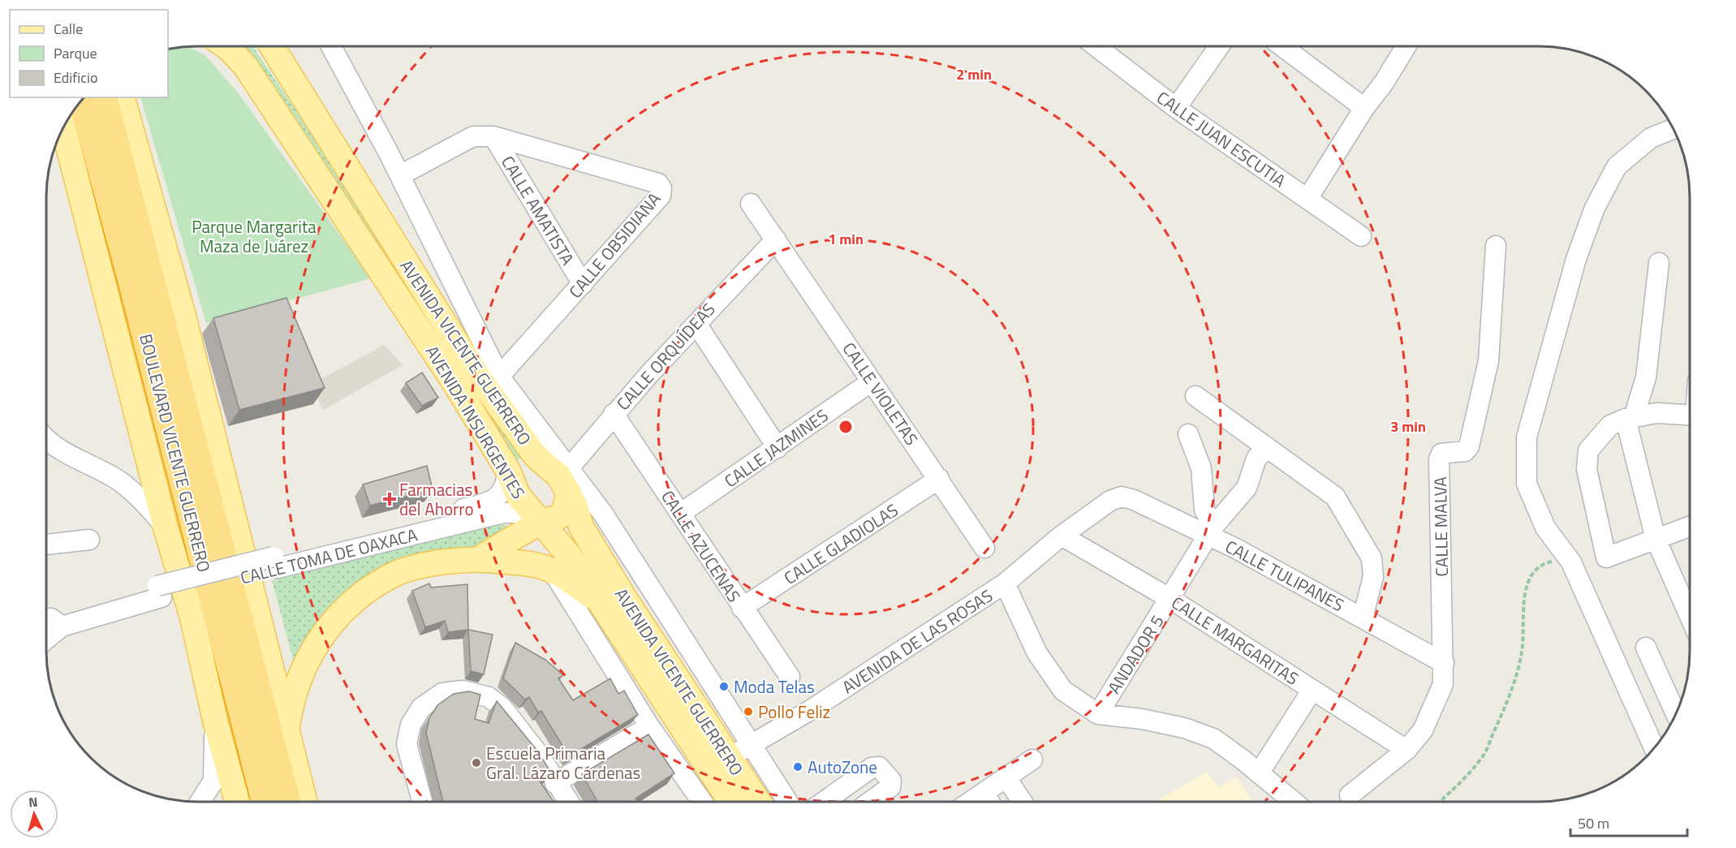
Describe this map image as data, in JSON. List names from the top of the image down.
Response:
{
  "streets": {
    "highway": ["BOULEVARD VICENTE GUERRERO"],
    "main road": ["AVENIDA VICENTE GUERRERO", "AVENIDA INSURGENTES"],
    "street": [
      "CALLE JUAN ESCUTIA",
      "CALLE AMATISTA",
      "CALLE OBSIDIANA",
      "CALLE ORQUÍDEAS",
      "CALLE VIOLETAS",
      "CALLE JAZMINES",
      "CALLE MALVA",
      "CALLE GLADIOLAS",
      "CALLE AZUCENAS",
      "CALLE TOMA DE OAXACA",
      "CALLE TULIPANES",
      "CALLE MARGARITAS",
      "AVENIDA DE LAS ROSAS",
      "ANDADOR 5"
    ]
  },
  "crossings": [
    ["CALLE AMATISTA", "CALLE OBSIDIANA"],
    ["CALLE OBSIDIANA", "AVENIDA VICENTE GUERRERO"],
    ["AVENIDA VICENTE GUERRERO", "CALLE ORQUÍDEAS"],
    ["AVENIDA VICENTE GUERRERO", "AVENIDA DE LAS ROSAS"],
    ["CALLE ORQUÍDEAS", "CALLE VIOLETAS"],
    ["CALLE ORQUÍDEAS", "CALLE AZUCENAS"],
    ["CALLE VIOLETAS", "CALLE JAZMINES"],
    ["CALLE VIOLETAS", "CALLE GLADIOLAS"],
    ["AVENIDA INSURGENTES", "CALLE TOMA DE OAXACA"],
    ["CALLE JAZMINES", "CALLE AZUCENAS"],
    ["CALLE MALVA", "CALLE TULIPANES"],
    ["CALLE MALVA", "CALLE MARGARITAS"],
    ["CALLE GLADIOLAS", "CALLE AZUCENAS"],
    ["CALLE TULIPANES", "AVENIDA DE LAS ROSAS"],
    ["CALLE TULIPANES", "ANDADOR 5"],
    ["CALLE MARGARITAS", "AVENIDA DE LAS ROSAS"],
    ["CALLE MARGARITAS", "ANDADOR 5"]
  ],
  "parks": ["Parque Margarita Maza de Juárez"],
  "places": {
    "health": ["Farmacias del Ahorro"],
    "other": [
      "Moda Telas",
      "Pollo Feliz",
      "Escuela Primaria Gral. Lázaro Cárdenas",
      "AutoZone"
    ]
  },
  "legend": ["Calle", "Parque", "Edificio"],
  "scale_bar": "50 m",
  "north": "top",
  "rings": ["2 min", "1 min", "3 min"]
}
